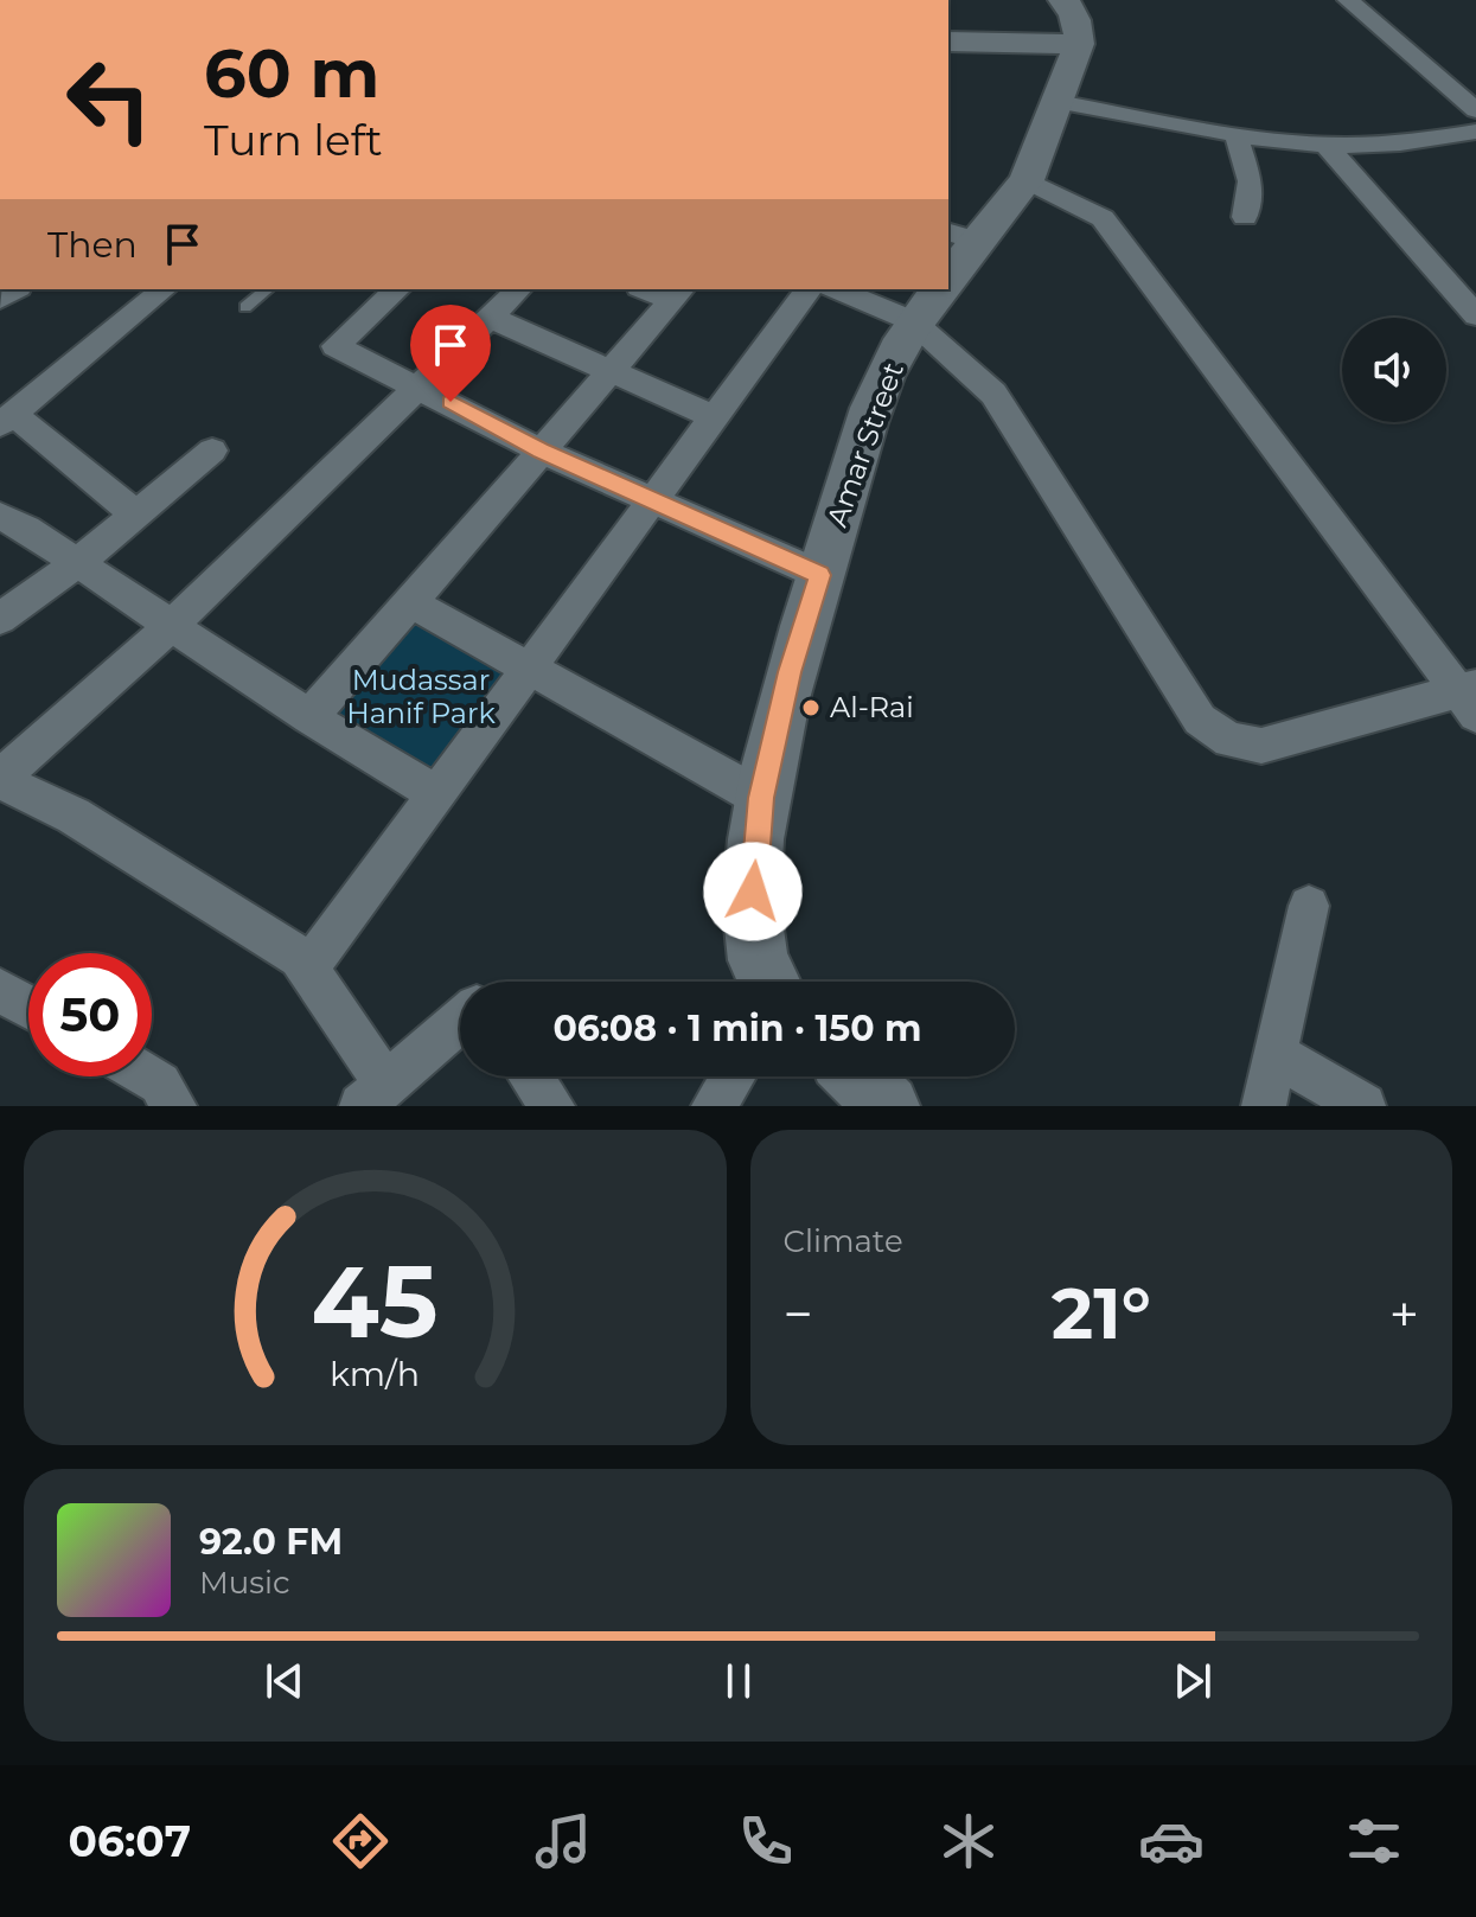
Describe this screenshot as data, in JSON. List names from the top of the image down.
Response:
{
  "streets": {
    "main road": ["Amar Street"]
  },
  "parks": ["Mudassar Hanif Park"],
  "places": ["Al-Rai"],
  "page": {
    "turn": ["60 m", "Turn left"],
    "then": "Then",
    "limit": "50",
    "trip": "06:08 · 1 min · 150 m",
    "tile": "Climate",
    "heat": ["−", "21°", "+"],
    "song": ["92.0 FM", "Music"],
    "tabs": "06:07",
    "gauge": ["45", "km/h"]
  }
}
